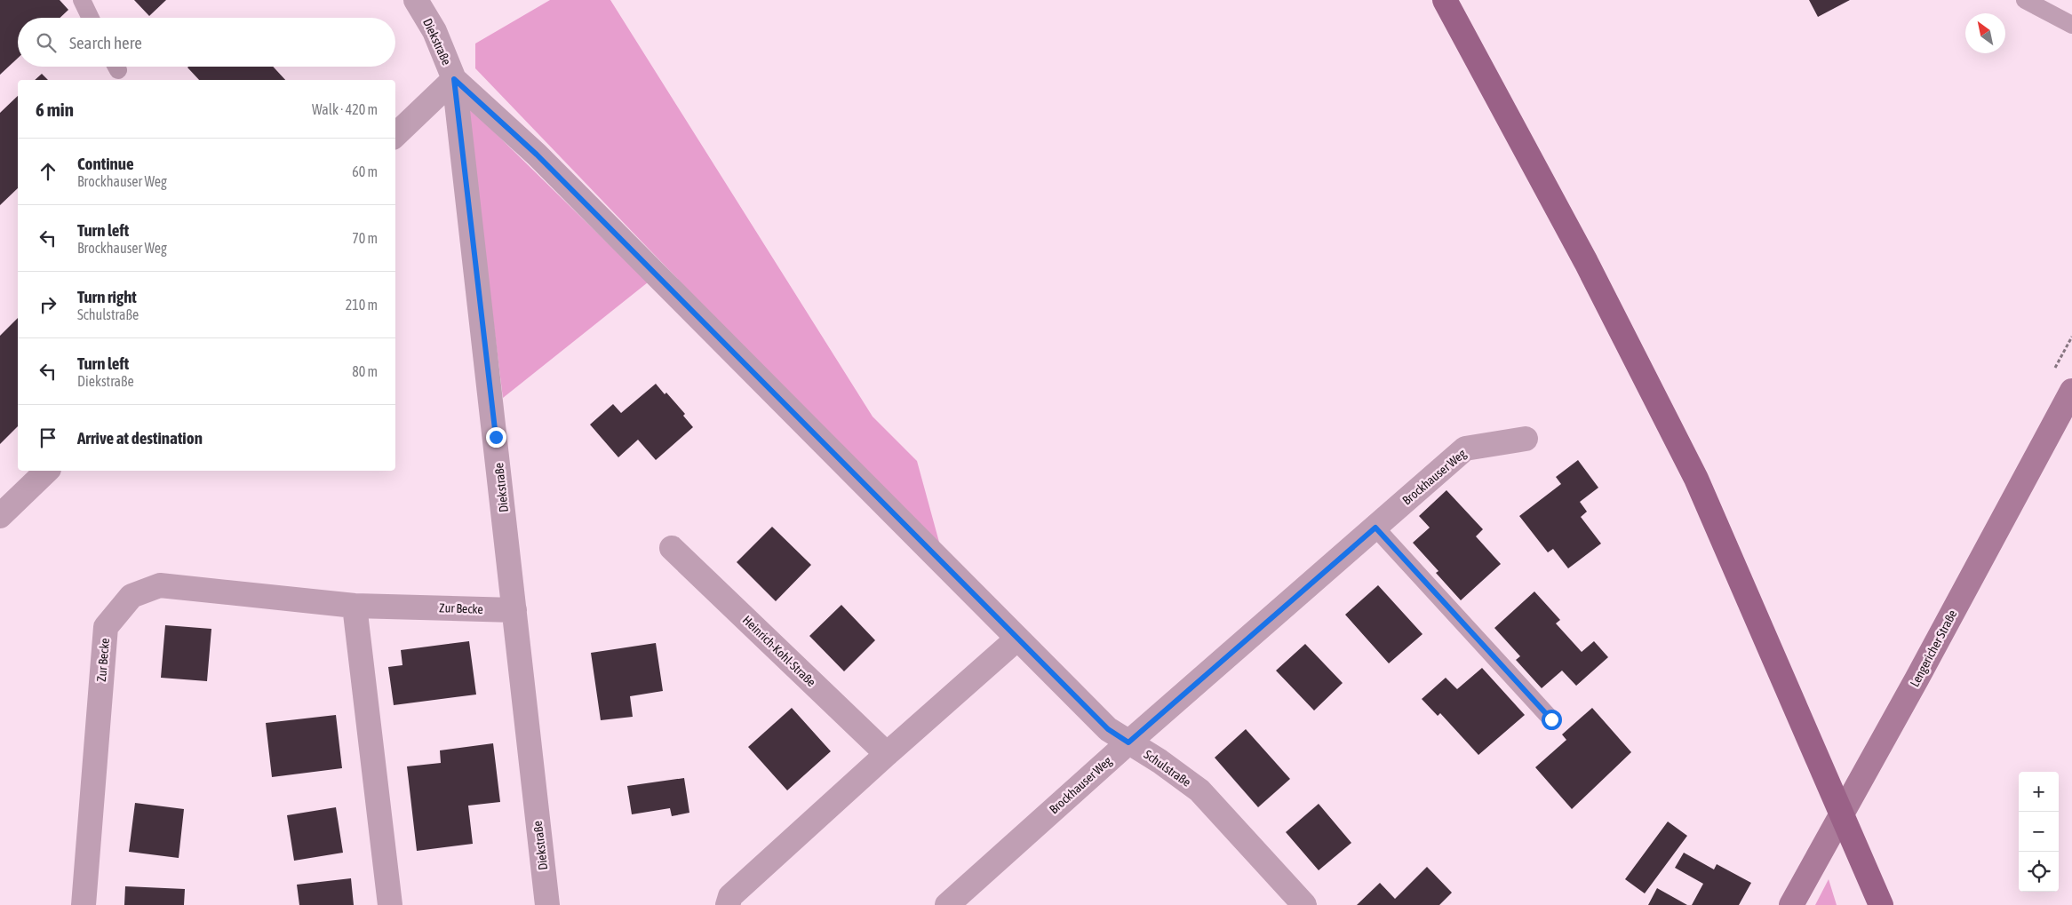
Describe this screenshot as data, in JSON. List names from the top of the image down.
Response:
{
  "streets": {
    "main road": ["Lengericher Straße"],
    "street": [
      "Diekstraße",
      "Brockhauser Weg",
      "Zur Becke",
      "Heinrich-Kohl-Straße",
      "Schulstraße"
    ]
  },
  "crossings": [
    ["Diekstraße", "Zur Becke"],
    ["Diekstraße", "Schulstraße"],
    ["Brockhauser Weg", "Schulstraße"]
  ],
  "north": "top left",
  "page": {
    "search": "Search here",
    "heading": ["6 min", "Walk · 420 m"],
    "list": [
      ["Continue", "Brockhauser Weg", "60 m"],
      ["Turn left", "Brockhauser Weg", "70 m"],
      ["Turn right", "Schulstraße", "210 m"],
      ["Turn left", "Diekstraße", "80 m"],
      "Arrive at destination"
    ],
    "map_buttons": ["+", "−"]
  }
}
